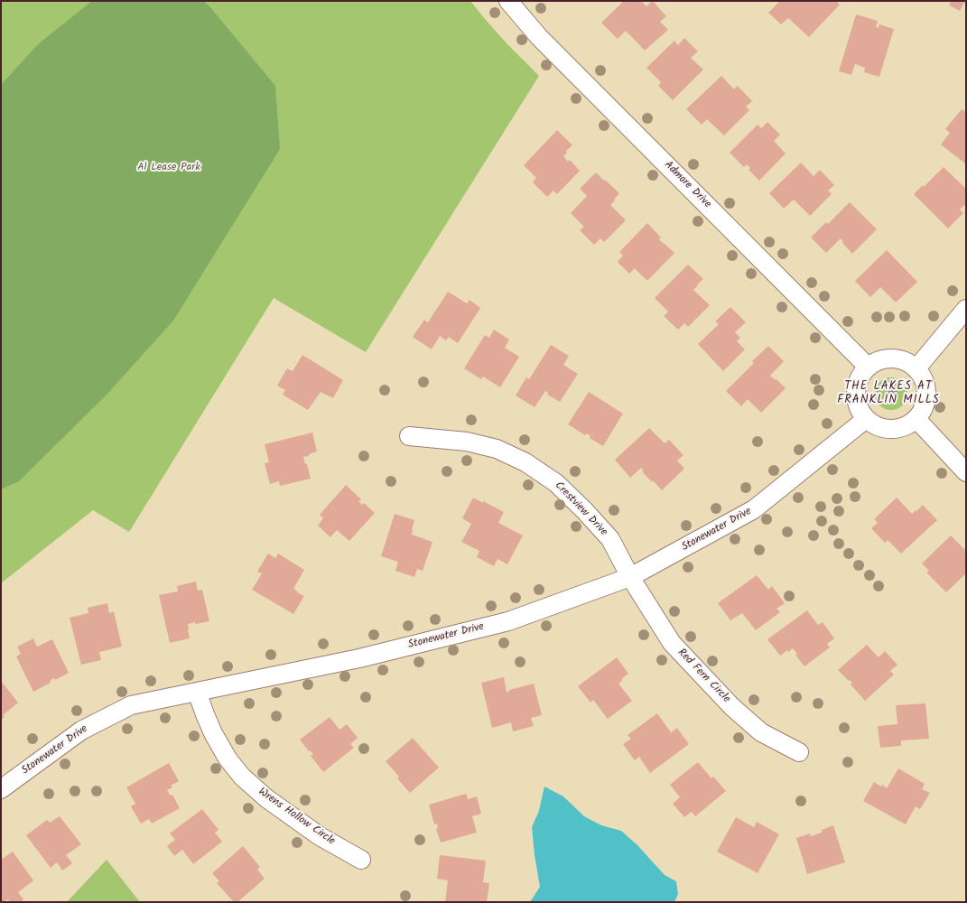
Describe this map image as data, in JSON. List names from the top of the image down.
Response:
{
  "streets": {
    "street": [
      "Admore Drive",
      "Crestview Drive",
      "Stonewater Drive",
      "Red Fern Circle",
      "Wrens Hollow Circle"
    ]
  },
  "crossings": [
    ["Admore Drive", "Stonewater Drive"],
    ["Crestview Drive", "Stonewater Drive"],
    ["Crestview Drive", "Red Fern Circle"],
    ["Stonewater Drive", "Red Fern Circle"],
    ["Stonewater Drive", "Wrens Hollow Circle"]
  ],
  "districts": ["THE LAKES AT FRANKLIN MILLS"],
  "parks": ["Al Lease Park"]
}
